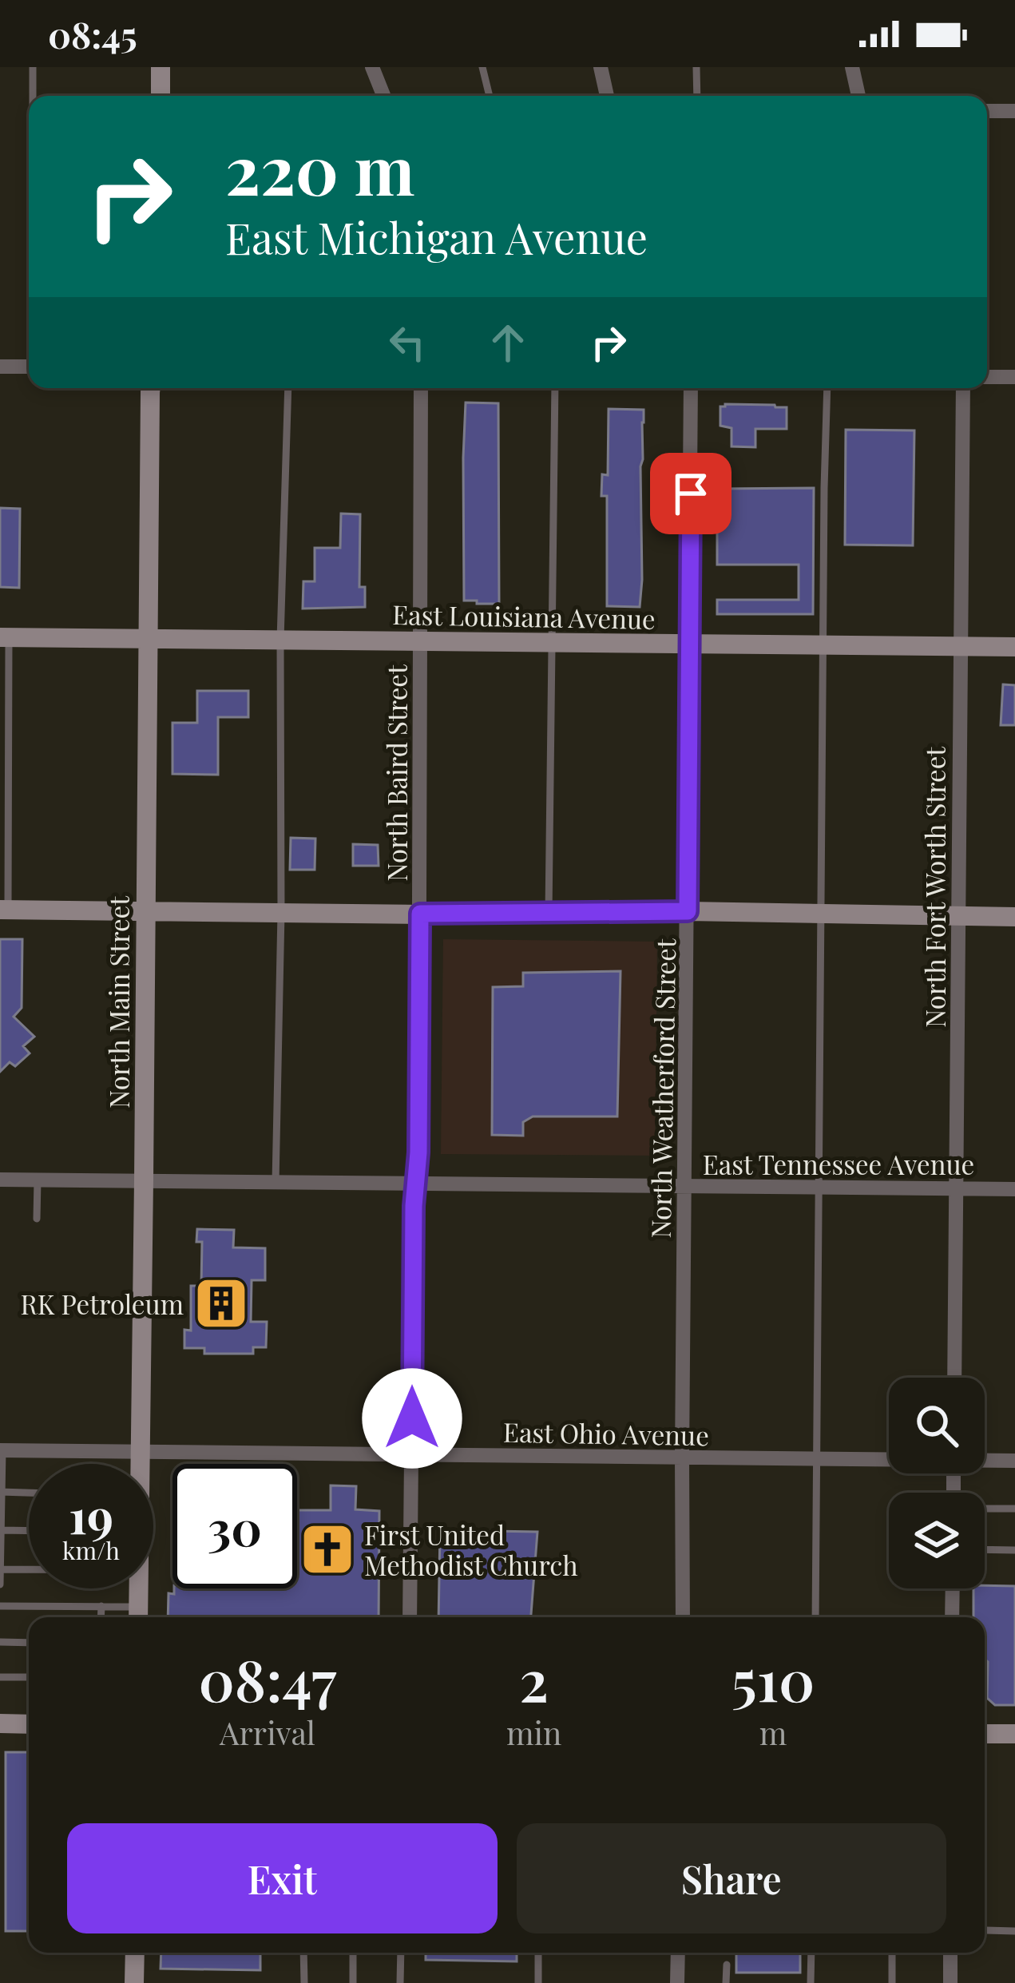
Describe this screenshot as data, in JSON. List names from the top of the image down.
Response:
{
  "streets": {
    "street": [
      "East Louisiana Avenue",
      "North Baird Street",
      "North Fort Worth Street",
      "North Main Street",
      "North Weatherford Street",
      "East Tennessee Avenue",
      "East Ohio Avenue"
    ]
  },
  "crossings": [
    ["East Louisiana Avenue", "North Baird Street"],
    ["East Louisiana Avenue", "North Fort Worth Street"],
    ["East Louisiana Avenue", "North Main Street"],
    ["East Louisiana Avenue", "North Weatherford Street"],
    ["North Baird Street", "East Tennessee Avenue"],
    ["North Baird Street", "East Ohio Avenue"],
    ["North Fort Worth Street", "East Tennessee Avenue"],
    ["North Main Street", "East Tennessee Avenue"],
    ["North Main Street", "East Ohio Avenue"],
    ["North Weatherford Street", "East Tennessee Avenue"],
    ["North Weatherford Street", "East Ohio Avenue"]
  ],
  "places": {
    "building": ["RK Petroleum"],
    "church": ["First United Methodist Church"]
  },
  "page": {
    "status": "08:45",
    "turn": ["220 m", "East Michigan Avenue"],
    "speed": "19 km/h",
    "limit": "30",
    "eta": [
      "08:47",
      "Arrival",
      "2",
      "min",
      "510",
      "m"
    ],
    "buttons": ["Exit", "Share"]
  }
}
